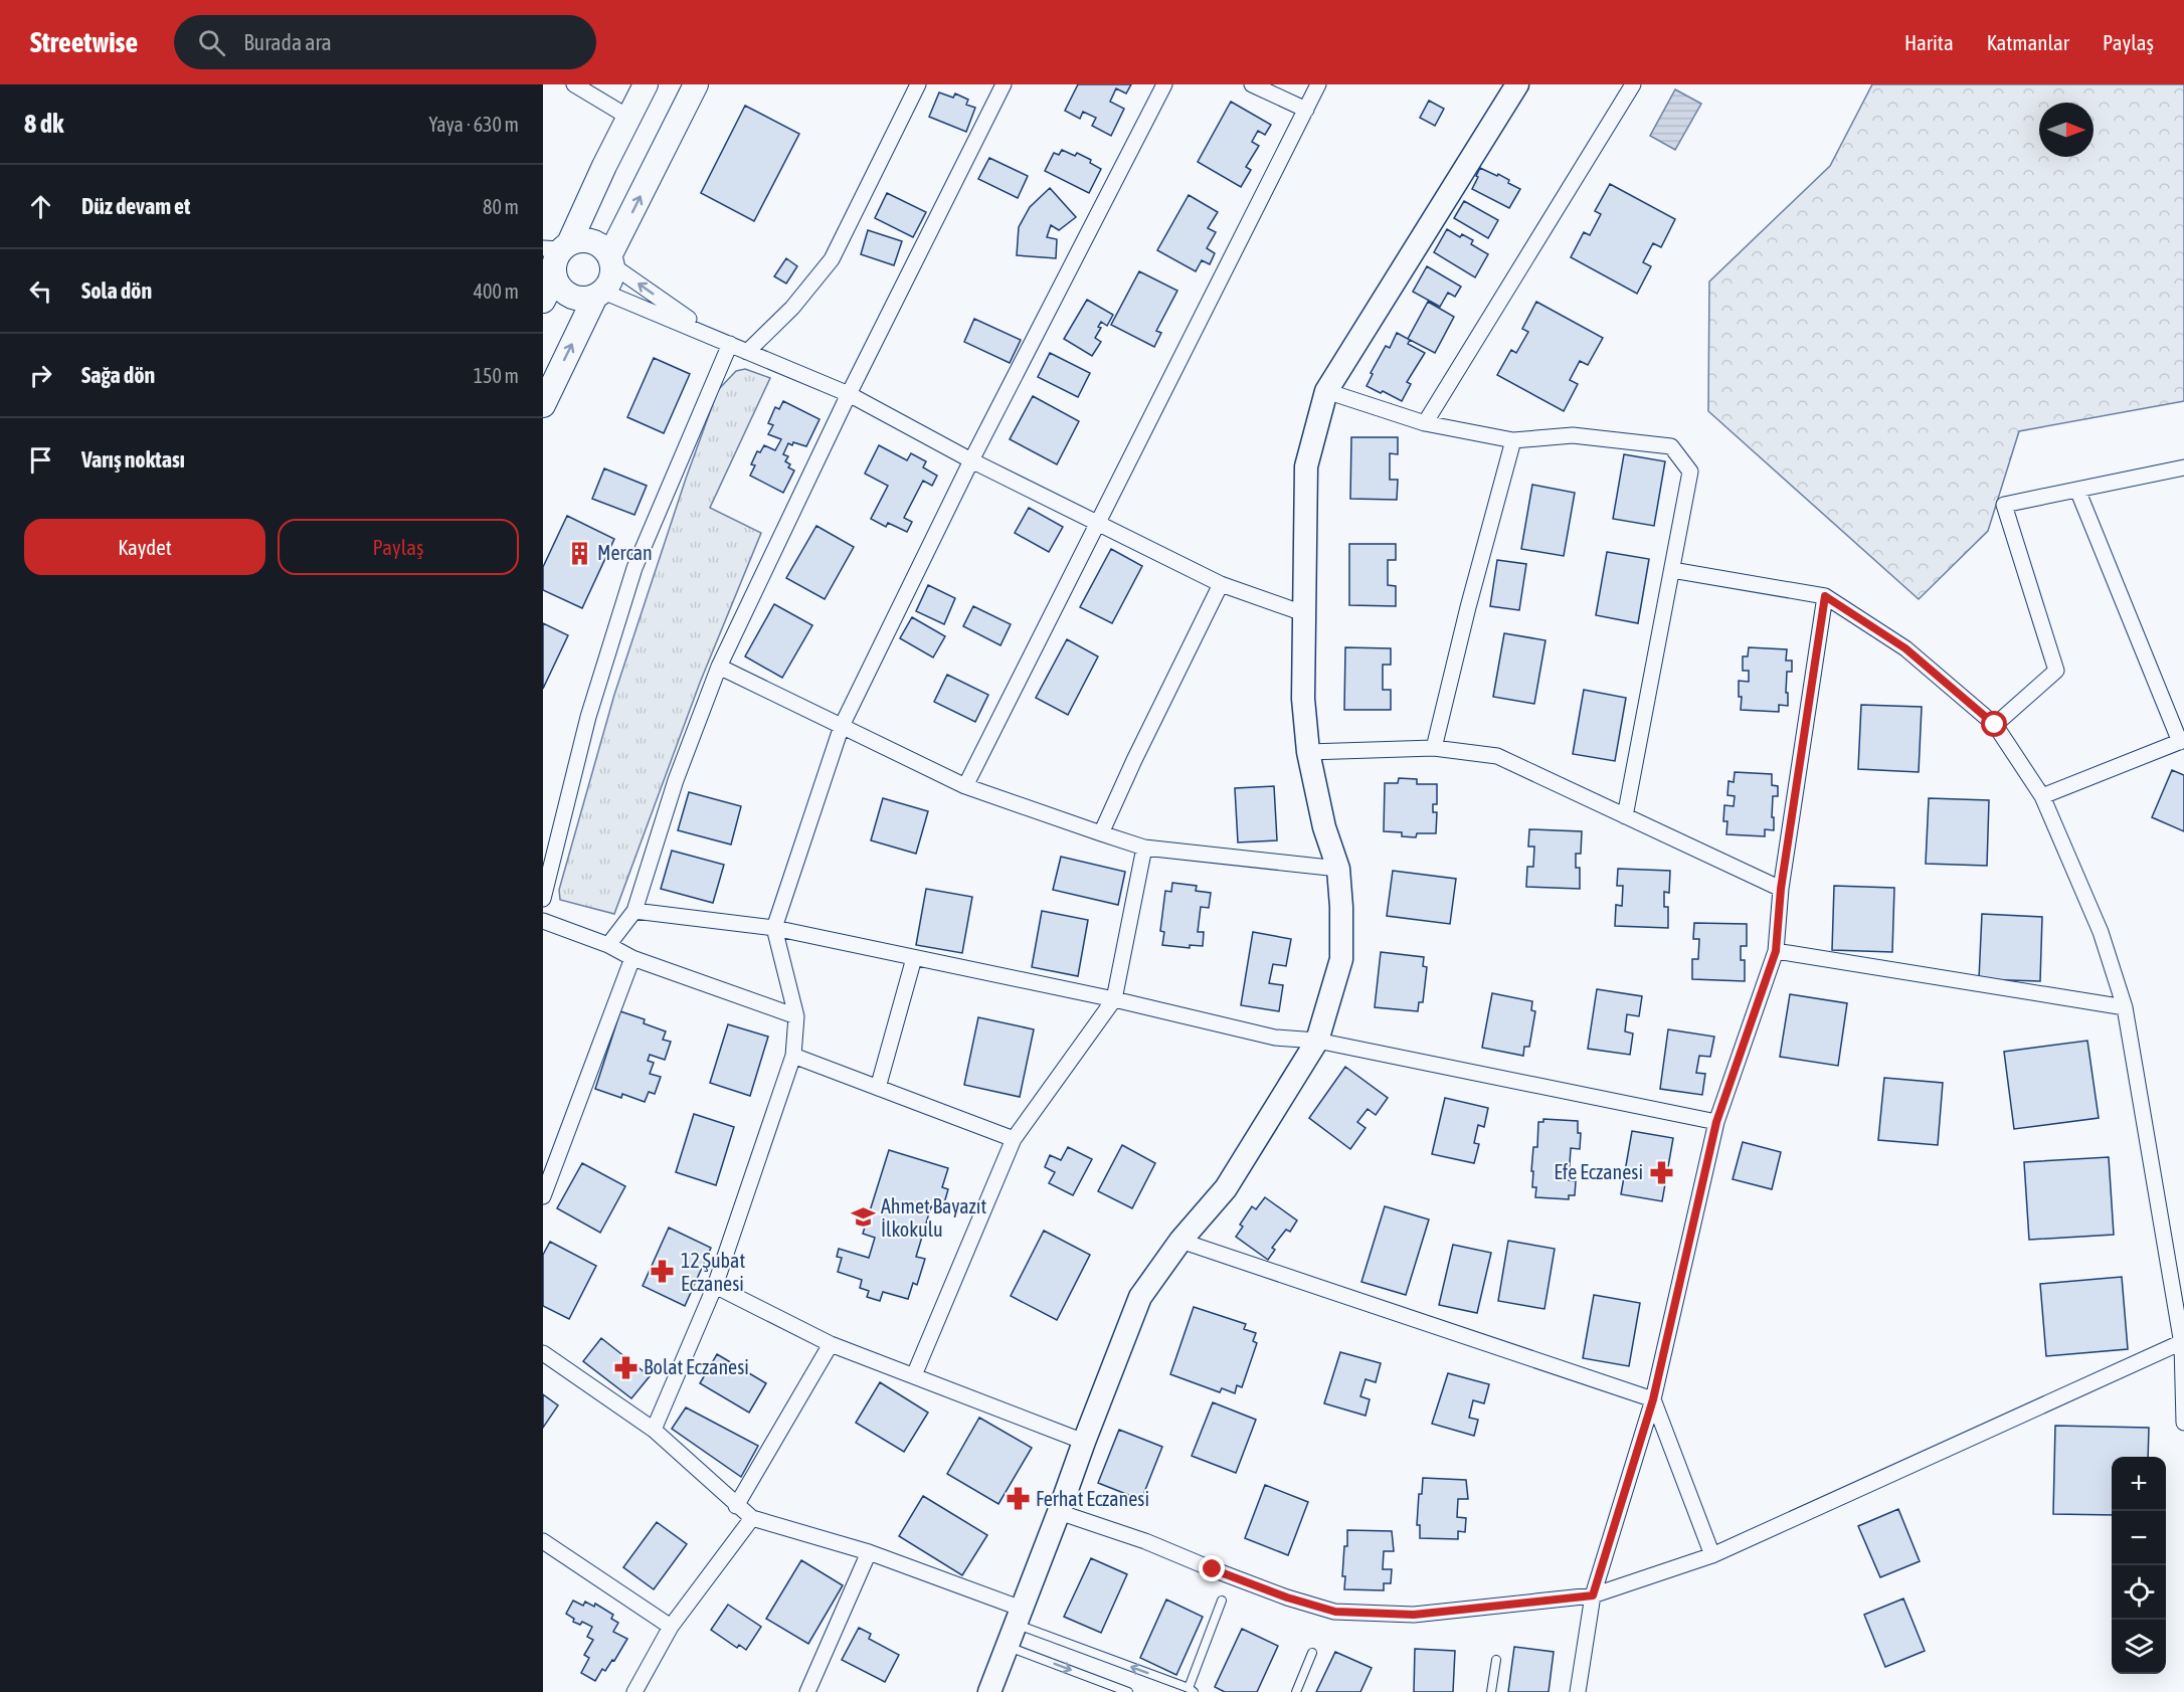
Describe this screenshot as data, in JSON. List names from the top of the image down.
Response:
{
  "places": {
    "building": ["Mercan"],
    "pharmacy": [
      "Efe Eczanesi",
      "12 Şubat Eczanesi",
      "Bolat Eczanesi",
      "Ferhat Eczanesi"
    ],
    "school or university": ["Ahmet Bayazıt İlkokulu"]
  },
  "north": "right",
  "page": {
    "header": "Streetwise",
    "search": "Burada ara",
    "nav": ["Harita", "Katmanlar", "Paylaş"],
    "heading": ["8 dk", "Yaya · 630 m"],
    "list": [
      ["Düz devam et", "80 m"],
      ["Sola dön", "400 m"],
      ["Sağa dön", "150 m"],
      "Varış noktası"
    ],
    "buttons": ["Kaydet", "Paylaş"],
    "map_buttons": ["+", "−"]
  }
}
